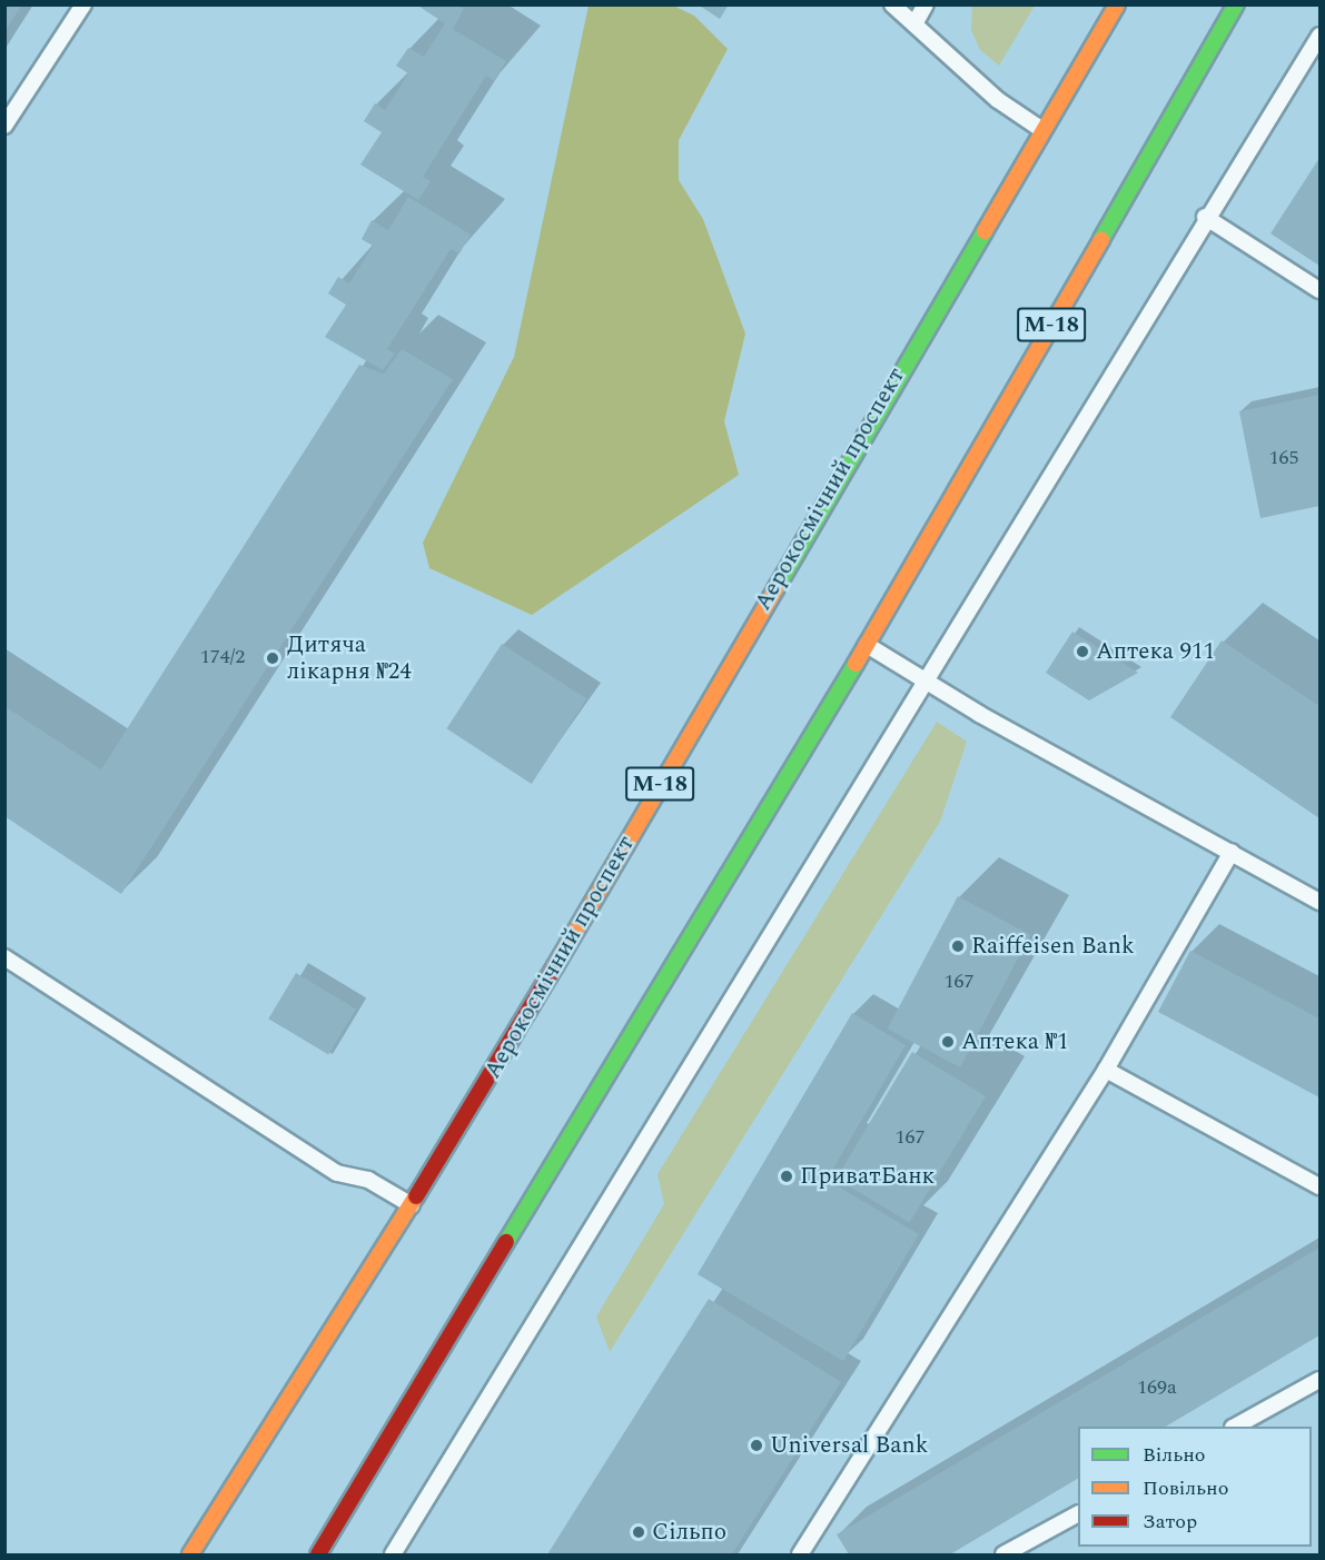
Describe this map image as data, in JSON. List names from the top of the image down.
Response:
{
  "streets": {
    "main road": ["М-18", "Аерокосмічний проспект"]
  },
  "places": [
    "Аптека 911",
    "Дитяча лікарня №24",
    "Raiffeisen Bank",
    "Аптека №1",
    "ПриватБанк",
    "Universal Bank",
    "Сільпо"
  ],
  "house_numbers": [
    "165",
    "174/2",
    "167",
    "167",
    "169а"
  ],
  "legend": ["Вільно", "Повільно", "Затор"]
}
